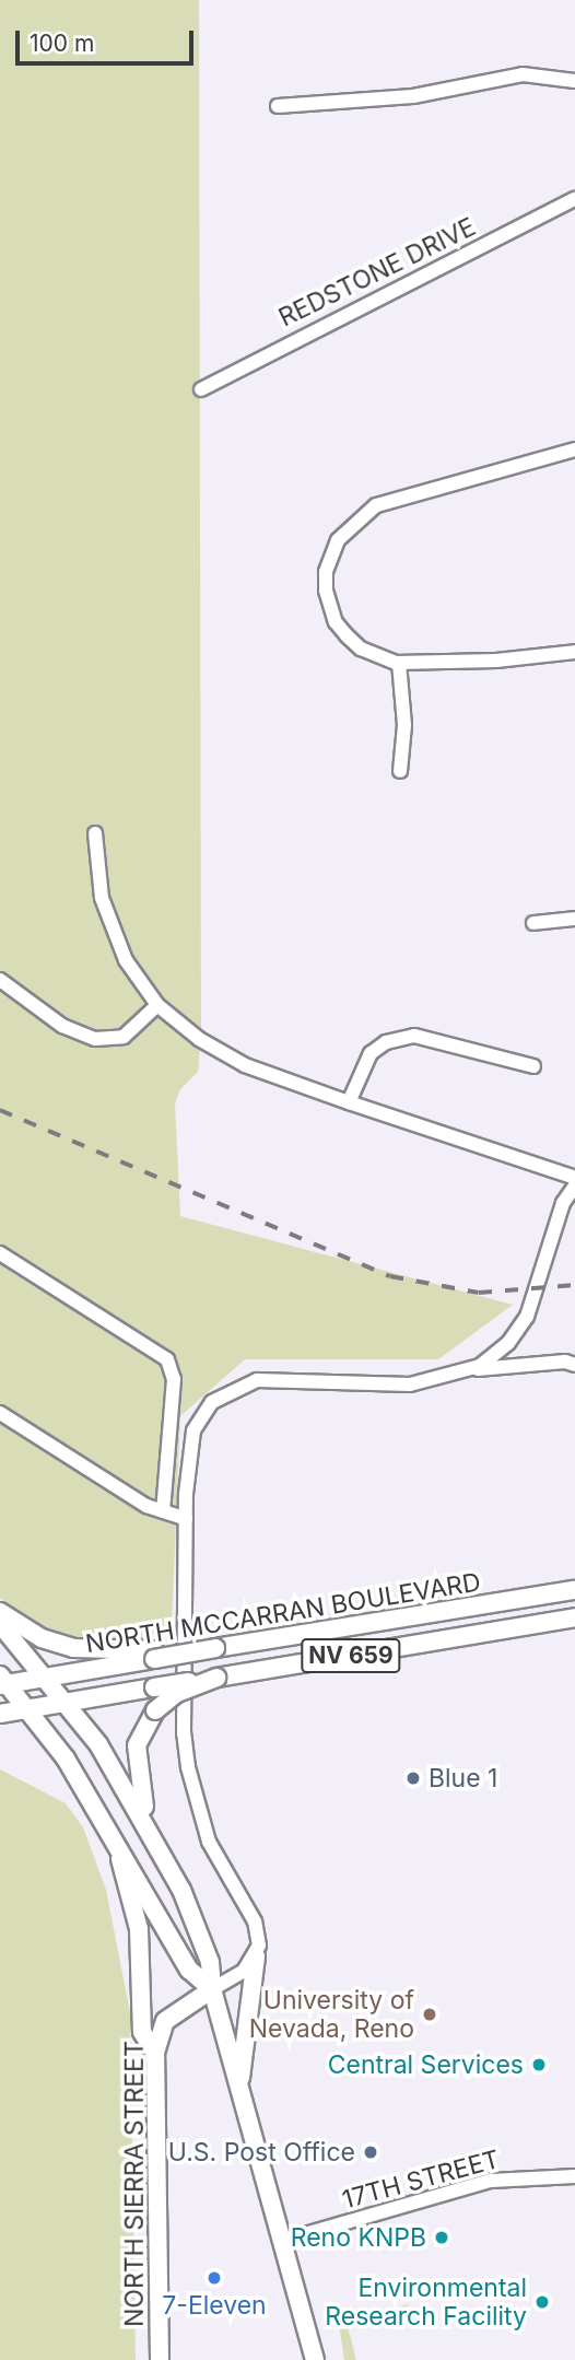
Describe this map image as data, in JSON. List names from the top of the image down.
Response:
{
  "streets": {
    "main road": ["NORTH MCCARRAN BOULEVARD", "NV 659", "NORTH SIERRA STREET"],
    "street": ["REDSTONE DRIVE", "17TH STREET"]
  },
  "places": [
    "Blue 1",
    "University of Nevada, Reno",
    "Central Services",
    "U.S. Post Office",
    "Reno KNPB",
    "7-Eleven",
    "Environmental Research Facility"
  ],
  "scale_bar": "100 m"
}
